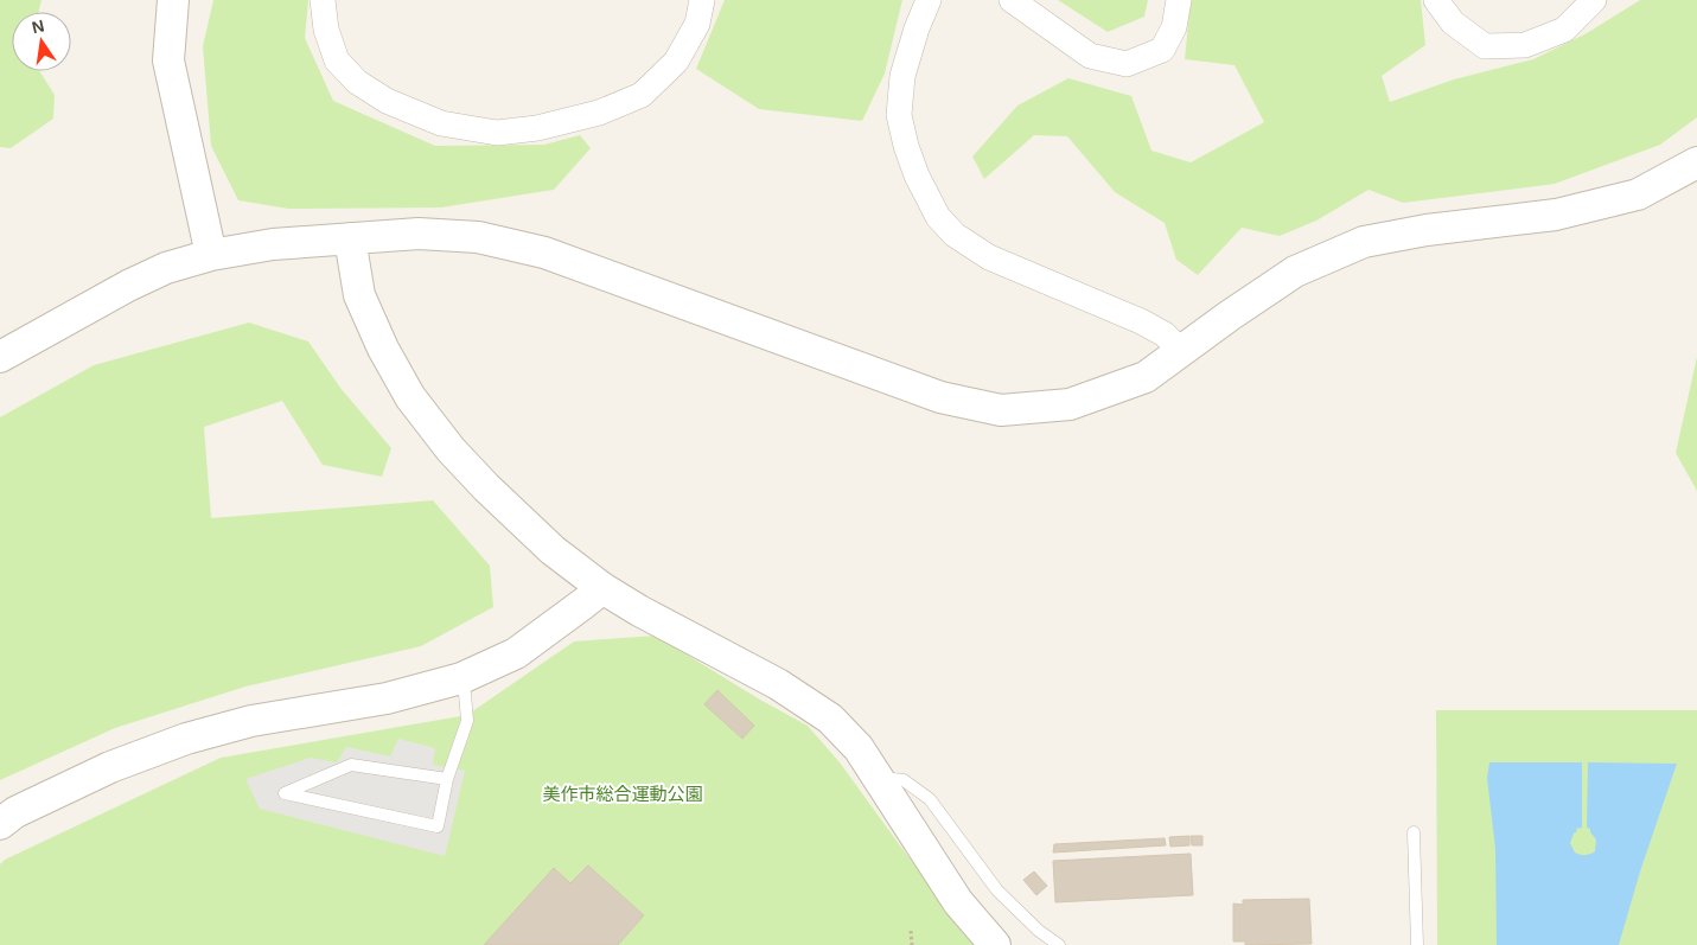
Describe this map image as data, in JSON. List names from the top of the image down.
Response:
{
  "parks": ["美作市総合運動公園"],
  "north": "top"
}
